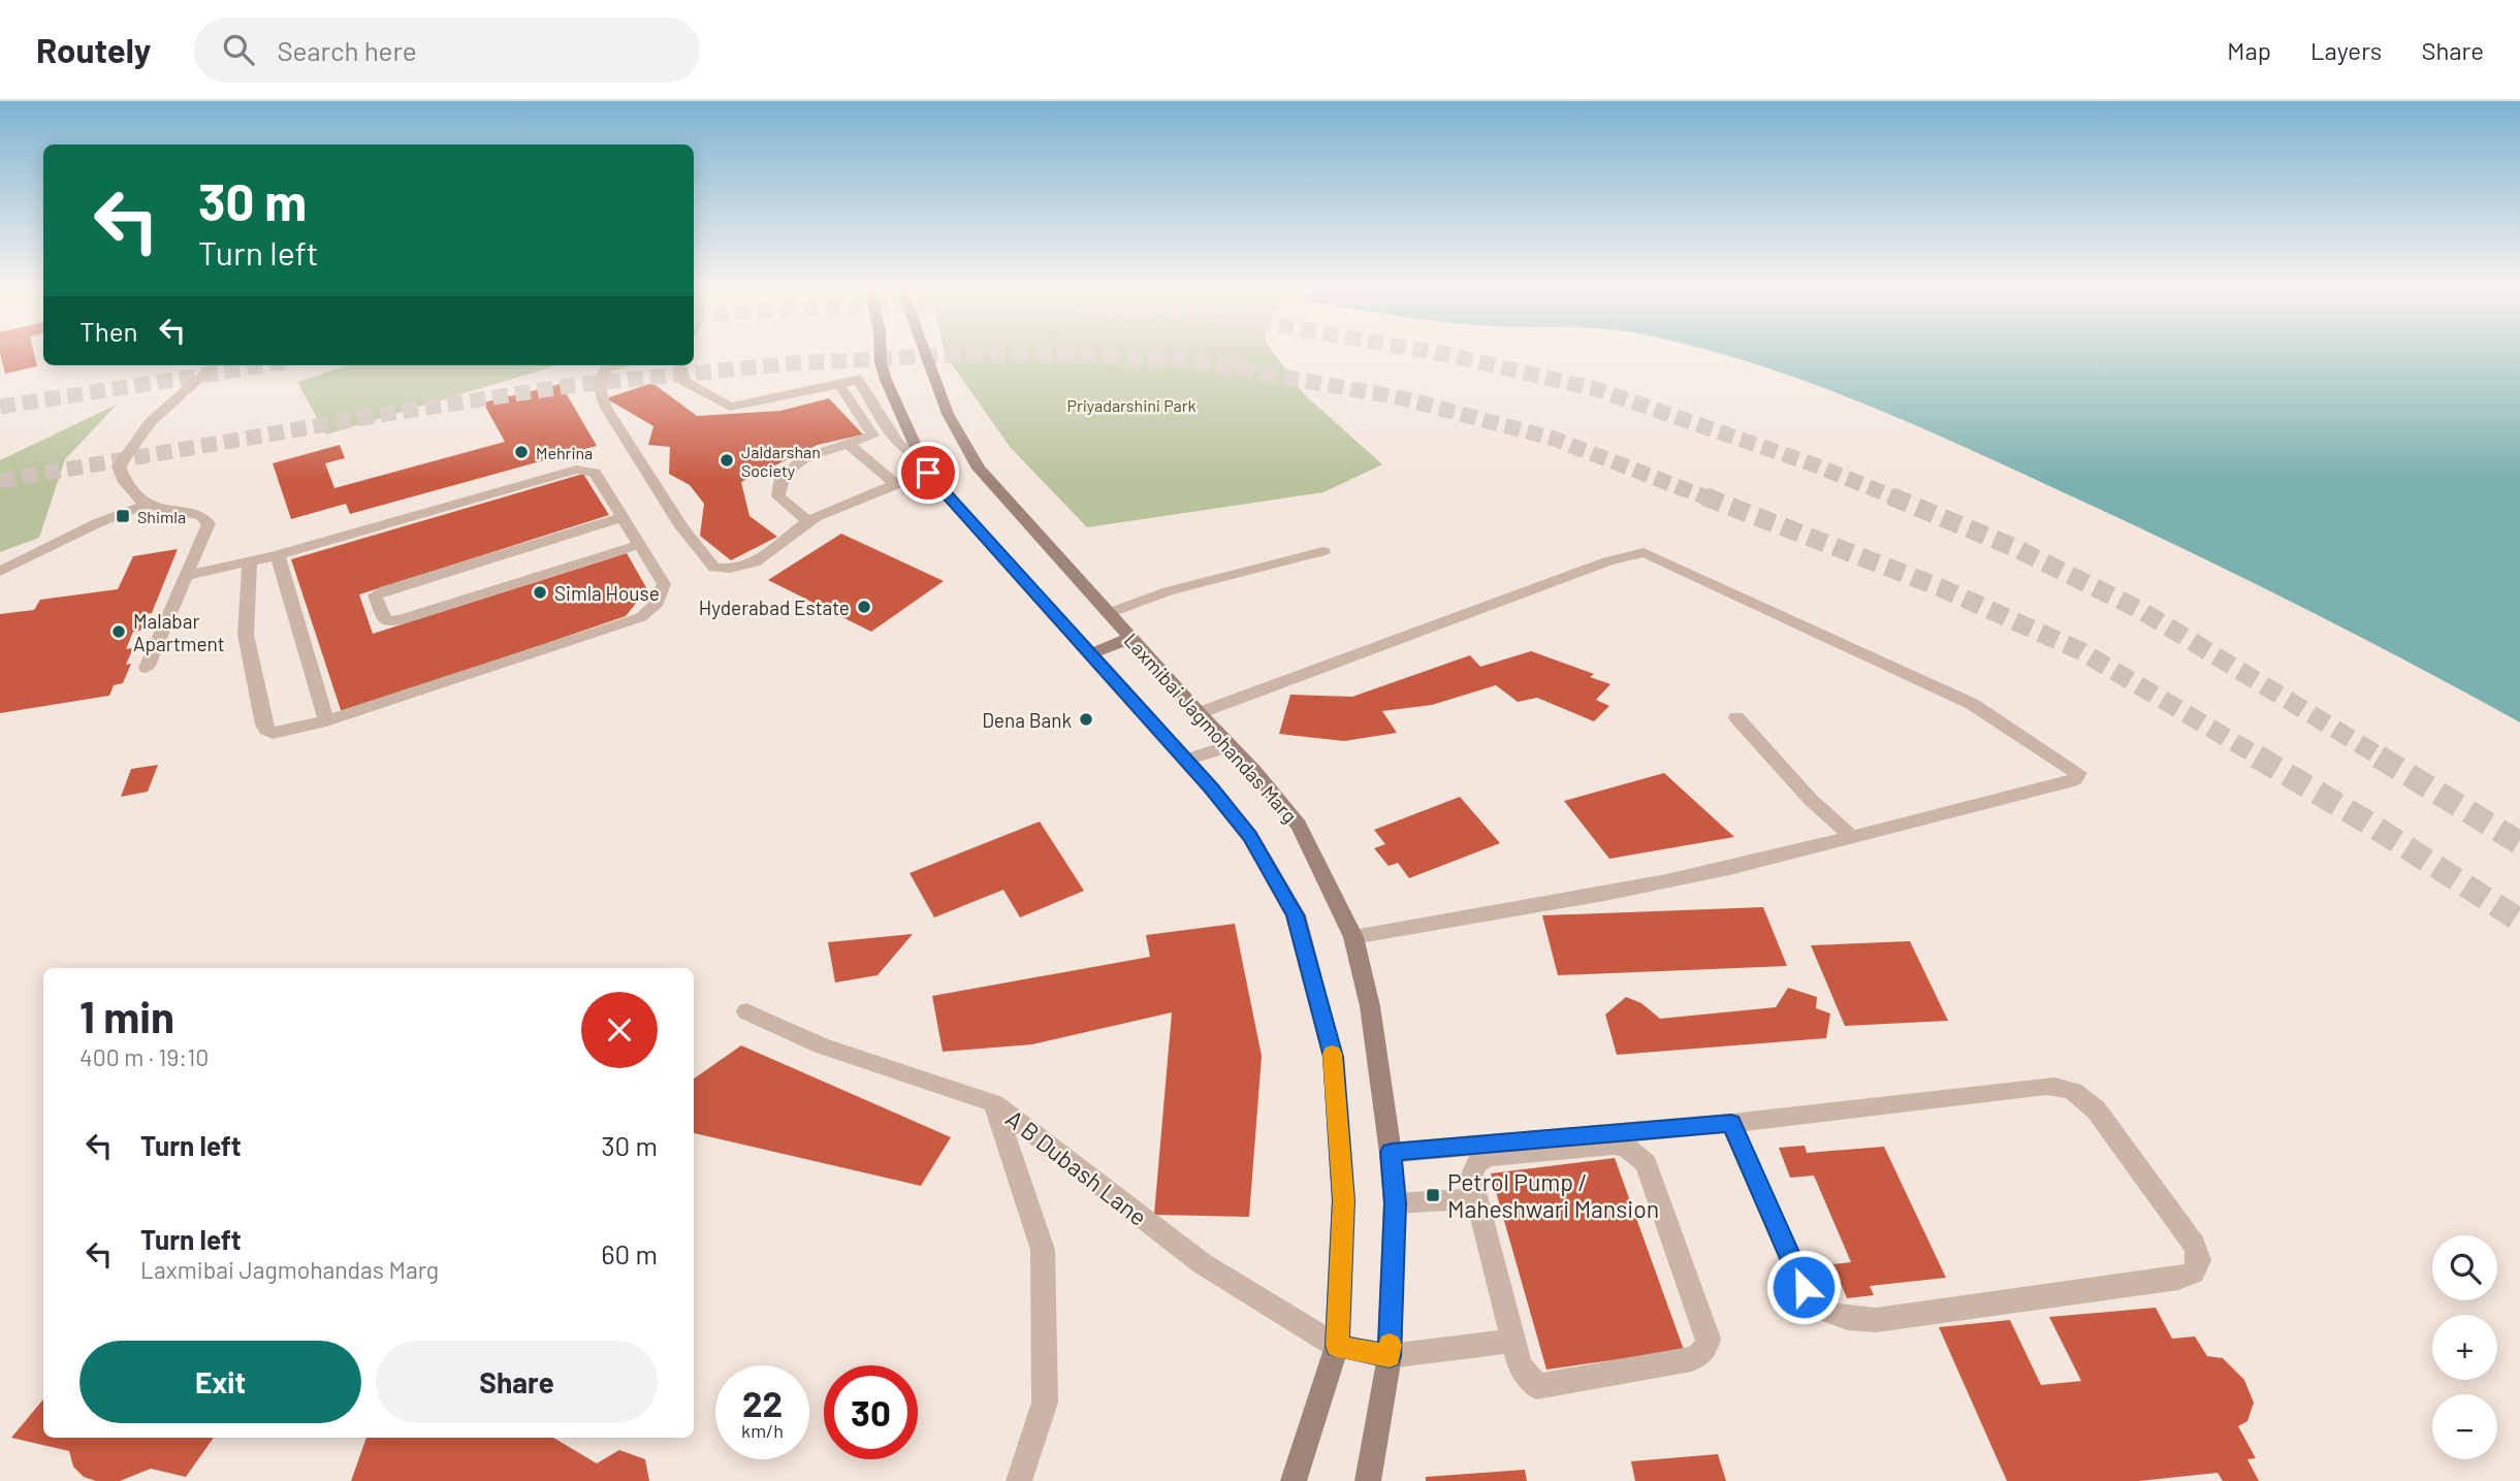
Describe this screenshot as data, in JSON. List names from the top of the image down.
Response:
{
  "streets": {
    "main road": ["Laxmibai Jagmohandas Marg"],
    "street": ["A B Dubash Lane"]
  },
  "crossings": [
    ["Laxmibai Jagmohandas Marg", "A B Dubash Lane"]
  ],
  "parks": ["Priyadarshini Park"],
  "places": {
    "other": [
      "Mehrina",
      "Jaldarshan Society",
      "Simla House",
      "Hyderabad Estate",
      "Malabar Apartment",
      "Dena Bank"
    ],
    "transit": ["Shimla", "Petrol Pump / Maheshwari Mansion"]
  },
  "page": {
    "header": "Routely",
    "search": "Search here",
    "nav": ["Map", "Layers", "Share"],
    "turn": ["30 m", "Turn left"],
    "then": "Then",
    "heading": ["1 min", "400 m · 19:10"],
    "list": [
      {
        "name": "Turn left",
        "value": "30 m"
      },
      {
        "name": "Turn left",
        "note": "Laxmibai Jagmohandas Marg",
        "value": "60 m"
      }
    ],
    "map_buttons": ["+", "−"],
    "buttons": ["Exit", "Share"],
    "speed": "22 km/h",
    "limit": "30"
  }
}
